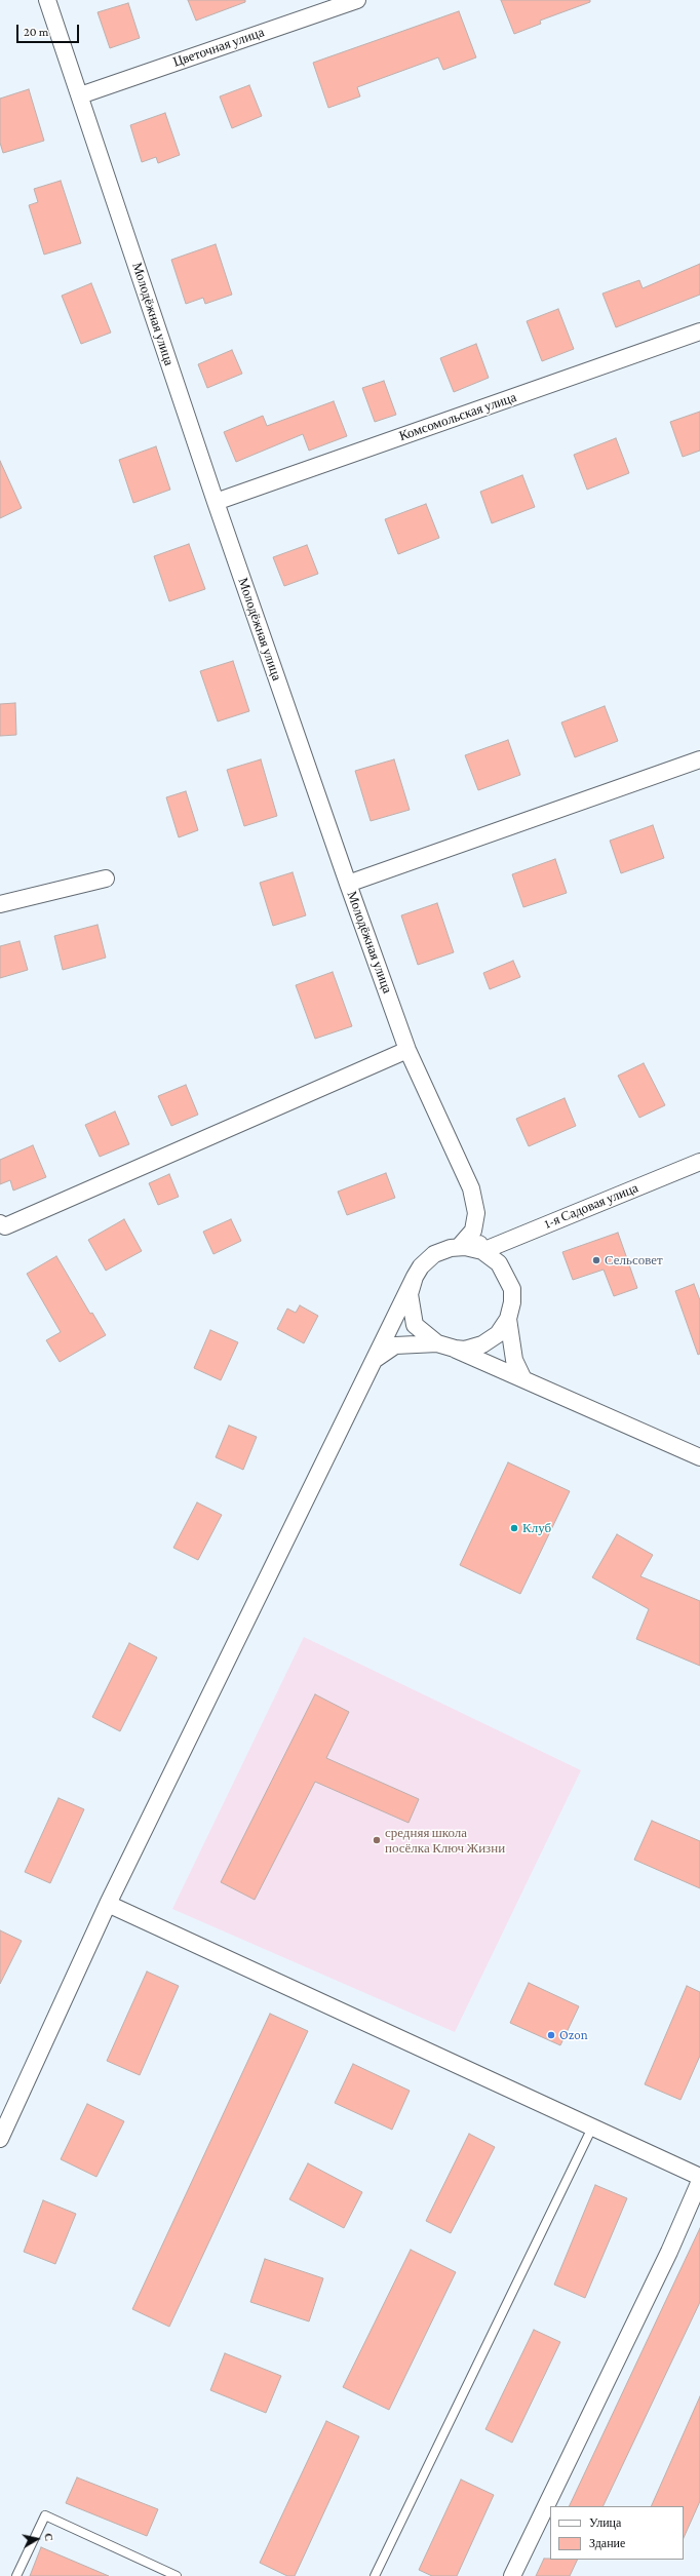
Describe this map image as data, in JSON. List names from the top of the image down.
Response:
{
  "streets": {
    "street": [
      "Цветочная улица",
      "Молодёжная улица",
      "Комсомольская улица",
      "1-я Садовая улица"
    ]
  },
  "crossings": [
    ["Цветочная улица", "Молодёжная улица"],
    ["Молодёжная улица", "Комсомольская улица"],
    ["Молодёжная улица", "1-я Садовая улица"]
  ],
  "places": [
    "Сельсовет",
    "Клуб",
    "средняя школа посёлка Ключ Жизни",
    "Ozon"
  ],
  "legend": ["Улица", "Здание"],
  "scale_bar": "20 m",
  "north": "right"
}
